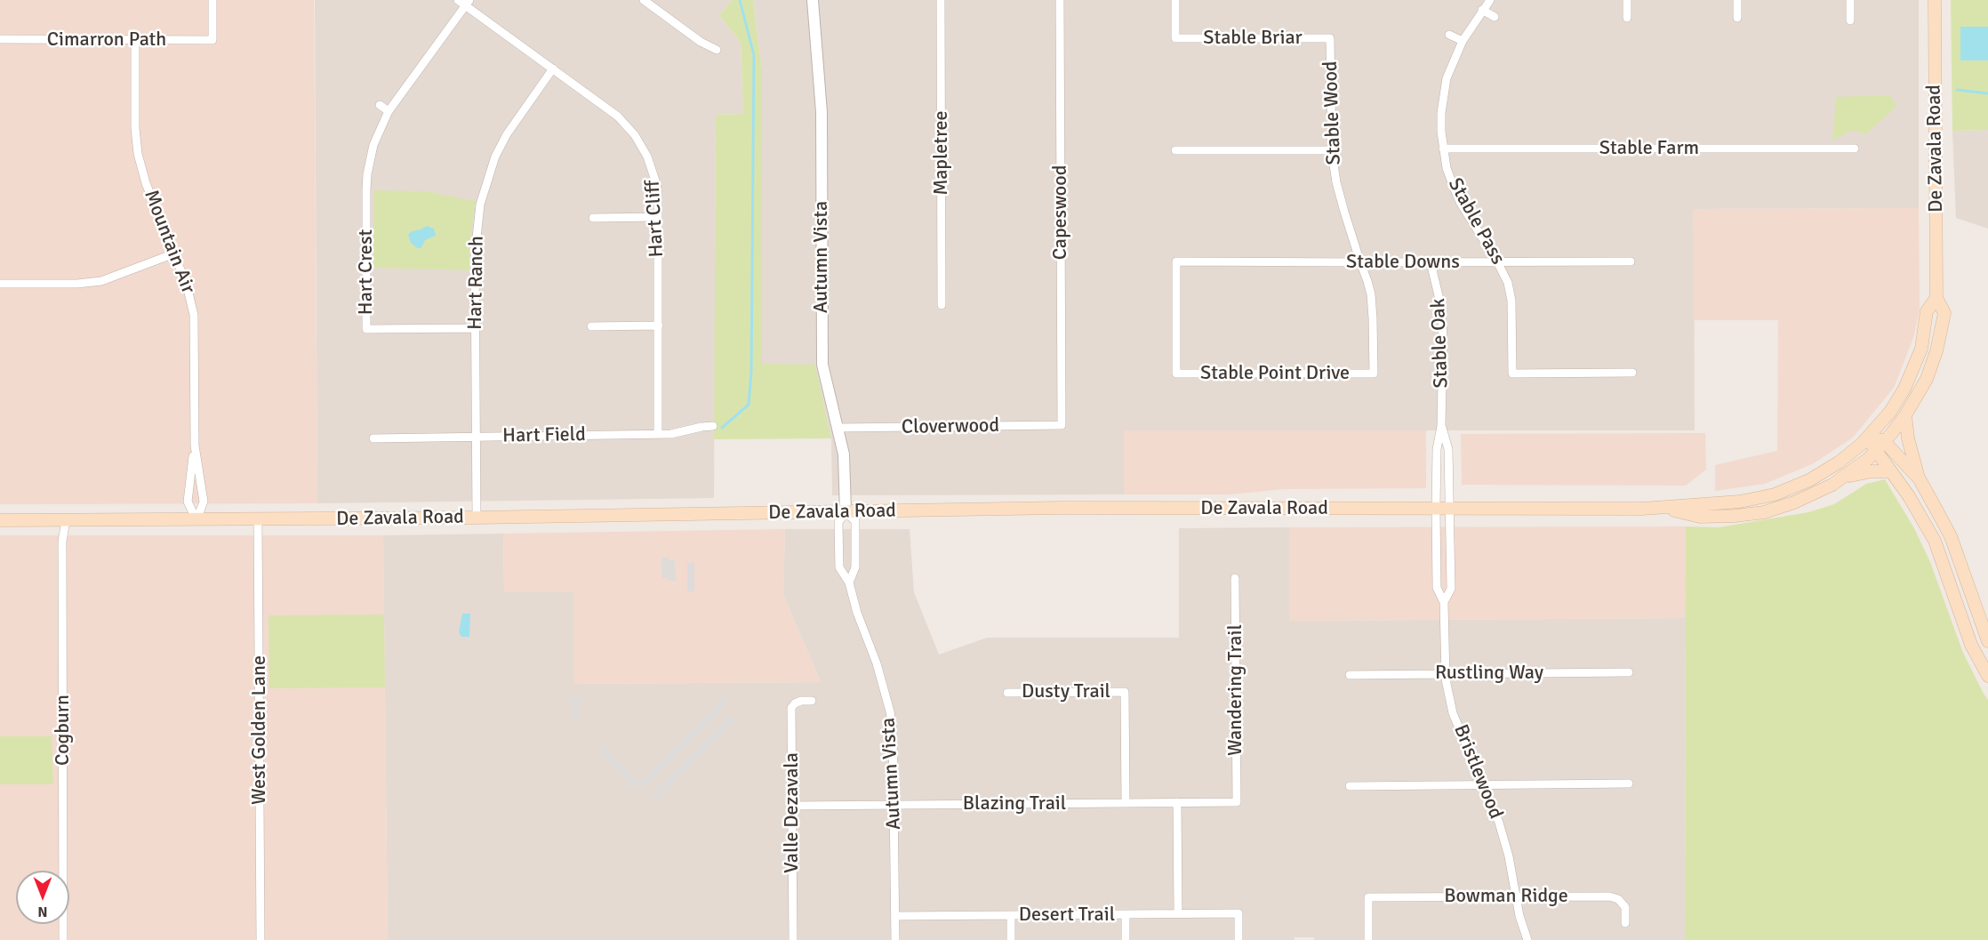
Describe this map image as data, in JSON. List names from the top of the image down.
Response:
{
  "streets": {
    "main road": ["De Zavala Road"],
    "street": [
      "Stable Briar",
      "Cimarron Path",
      "Stable Wood",
      "Stable Farm",
      "Mapletree",
      "Capeswood",
      "Hart Cliff",
      "Stable Pass",
      "Mountain Air",
      "Autumn Vista",
      "Stable Downs",
      "Hart Crest",
      "Hart Ranch",
      "Stable Oak",
      "Stable Point Drive",
      "Cloverwood",
      "Hart Field",
      "Rustling Way",
      "Wandering Trail",
      "Dusty Trail",
      "Cogburn",
      "West Golden Lane",
      "Bristlewood",
      "Blazing Trail",
      "Valle Dezavala",
      "Bowman Ridge",
      "Desert Trail"
    ]
  },
  "crossings": [
    ["Stable Briar", "Stable Wood"],
    ["Cimarron Path", "Mountain Air"],
    ["Stable Wood", "Stable Downs"],
    ["Stable Wood", "Stable Point Drive"],
    ["Stable Farm", "Stable Pass"],
    ["De Zavala Road", "Mountain Air"],
    ["De Zavala Road", "Autumn Vista"],
    ["De Zavala Road", "Hart Ranch"],
    ["De Zavala Road", "Stable Oak"],
    ["De Zavala Road", "Cogburn"],
    ["De Zavala Road", "West Golden Lane"],
    ["De Zavala Road", "Bristlewood"],
    ["Capeswood", "Cloverwood"],
    ["Hart Cliff", "Hart Crest"],
    ["Hart Cliff", "Hart Ranch"],
    ["Hart Cliff", "Hart Field"],
    ["Stable Pass", "Stable Downs"],
    ["Autumn Vista", "Cloverwood"],
    ["Autumn Vista", "Blazing Trail"],
    ["Autumn Vista", "Desert Trail"],
    ["Stable Downs", "Stable Oak"],
    ["Stable Downs", "Stable Point Drive"],
    ["Hart Crest", "Hart Ranch"],
    ["Hart Ranch", "Hart Field"],
    ["Stable Oak", "Bristlewood"],
    ["Rustling Way", "Bristlewood"],
    ["Wandering Trail", "Blazing Trail"],
    ["Dusty Trail", "Blazing Trail"],
    ["Bristlewood", "Bowman Ridge"],
    ["Blazing Trail", "Valle Dezavala"]
  ],
  "north": "bottom"
}
